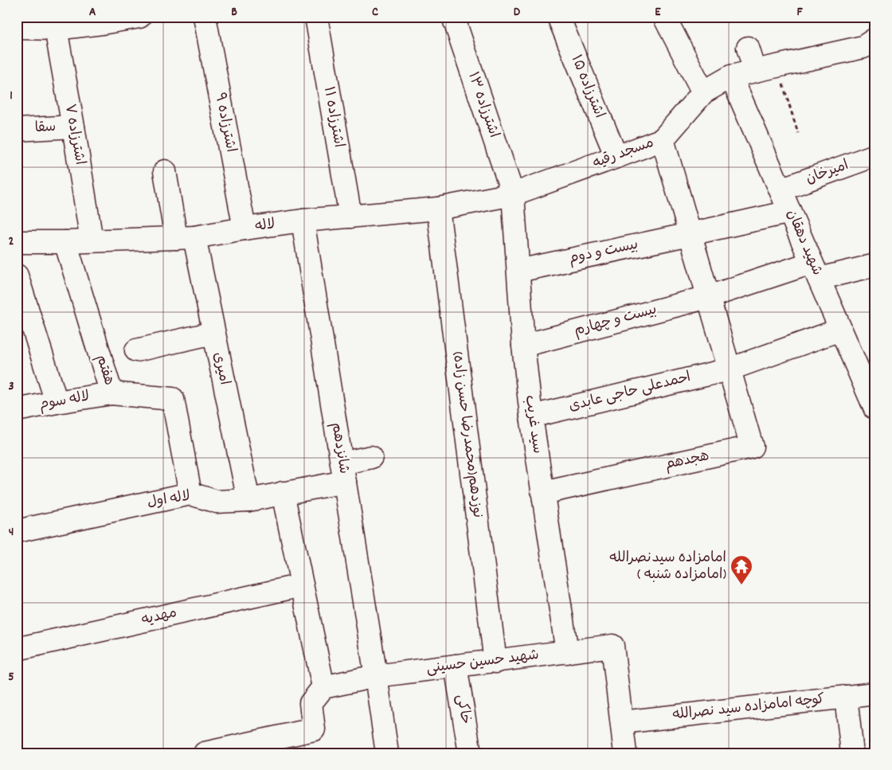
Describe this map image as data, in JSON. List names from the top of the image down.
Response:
{
  "streets": {
    "street": [
      "اشترزاده ۱۵",
      "اشترزاده ۱۳",
      "اشترزاده ۱۱",
      "اشترزاده ۹",
      "سقا",
      "اشترزاده ۷",
      "مسجد رقیه",
      "امیرخان",
      "لاله",
      "شهید دهقان",
      "بیست و دوم",
      "بیست و چهارم",
      "امیری",
      "هفتم",
      "احمدعلی حاجی عابدی",
      "لاله سوم",
      "سید غریب",
      "نوزدهم(محمدرضا حسن زاده)",
      "شانزدهم",
      "هجدهم",
      "لاله اول",
      "مهدیه",
      "شهید حسین حسینی",
      "کوچه امامزاده سید نصرالله",
      "خاکی"
    ]
  },
  "crossings": [
    ["اشترزاده ۱۵", "مسجد رقیه"],
    ["اشترزاده ۱۳", "مسجد رقیه"],
    ["اشترزاده ۱۳", "لاله"],
    ["اشترزاده ۱۳", "سید غریب"],
    ["اشترزاده ۱۱", "لاله"],
    ["اشترزاده ۹", "لاله"],
    ["سقا", "اشترزاده ۷"],
    ["اشترزاده ۷", "لاله"],
    ["مسجد رقیه", "لاله"],
    ["مسجد رقیه", "شهید دهقان"],
    ["مسجد رقیه", "سید غریب"],
    ["امیرخان", "شهید دهقان"],
    ["لاله", "امیری"],
    ["لاله", "هفتم"],
    ["لاله", "سید غریب"],
    ["لاله", "نوزدهم(محمدرضا حسن زاده)"],
    ["لاله", "شانزدهم"],
    ["شهید دهقان", "بیست و دوم"],
    ["شهید دهقان", "بیست و چهارم"],
    ["شهید دهقان", "احمدعلی حاجی عابدی"],
    ["بیست و دوم", "سید غریب"],
    ["بیست و چهارم", "سید غریب"],
    ["امیری", "لاله اول"],
    ["هفتم", "لاله سوم"],
    ["هفتم", "لاله اول"],
    ["احمدعلی حاجی عابدی", "سید غریب"],
    ["احمدعلی حاجی عابدی", "هجدهم"],
    ["سید غریب", "هجدهم"],
    ["سید غریب", "شهید حسین حسینی"],
    ["نوزدهم(محمدرضا حسن زاده)", "شهید حسین حسینی"],
    ["شانزدهم", "لاله اول"],
    ["شانزدهم", "شهید حسین حسینی"],
    ["شهید حسین حسینی", "کوچه امامزاده سید نصرالله"],
    ["شهید حسین حسینی", "خاکی"]
  ],
  "places": {
    "temple": ["امامزاده سیدنصرالله ( امامزاده شنبه)"]
  },
  "grid": {
    "columns": [
      "A",
      "B",
      "C",
      "D",
      "E",
      "F"
    ],
    "rows": [
      "1",
      "2",
      "3",
      "4",
      "5"
    ]
  }
}
